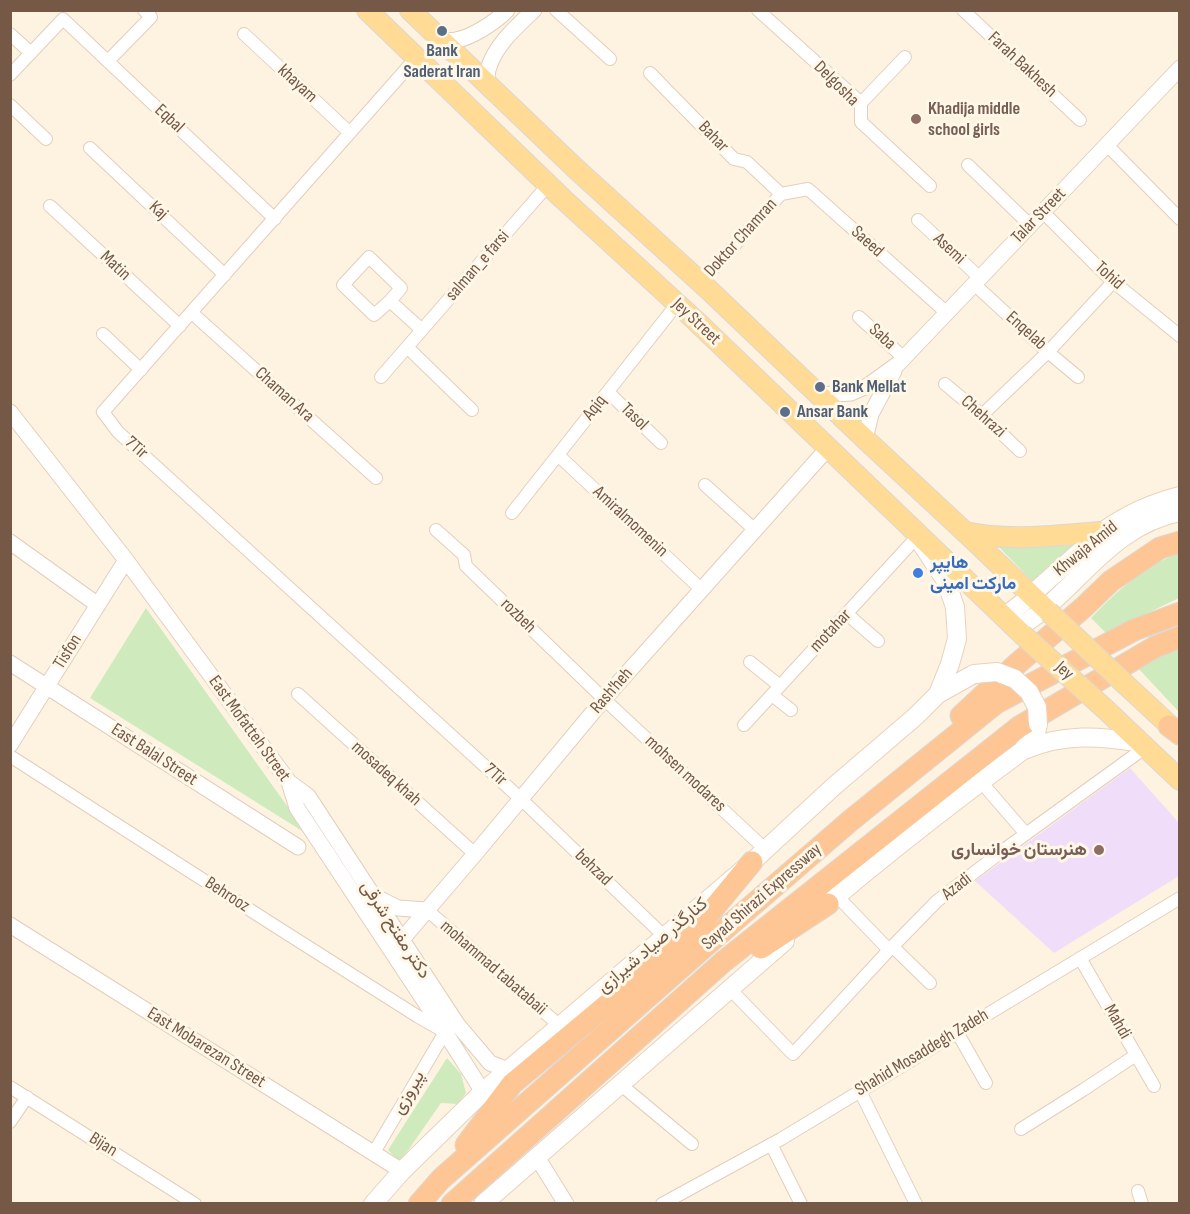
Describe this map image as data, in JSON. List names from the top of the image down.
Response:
{
  "streets": {
    "highway": ["Sayad Shirazi Expressway"],
    "main road": [
      "Jey Street",
      "Khwaja Amid",
      "Jey",
      "کنارگذر صیاد شیرازی"
    ],
    "street": [
      "Farah Bakhesh",
      "khayam",
      "Delgosha",
      "Eqbal",
      "Bahar",
      "Kaj",
      "Talar Street",
      "Doktor Chamran",
      "Saeed",
      "Asemi",
      "Matin",
      "salman_e farsi",
      "Tohid",
      "Enqelab",
      "Saba",
      "Chaman Ara",
      "Aqiq",
      "Tasol",
      "Chehrazi",
      "7Tir",
      "Amiralmomenin",
      "rozbeh",
      "motahar",
      "Tisfon",
      "Rash'heh",
      "East Mofatteh Street",
      "East Balal Street",
      "mosadeq khah",
      "mohsen modares",
      "behzad",
      "Azadi",
      "Behrooz",
      "دکتر مفتح شرقی",
      "mohammad tabatabaii",
      "Mahdi",
      "East Mobarezan Street",
      "Shahid Mosaddegh Zadeh",
      "پیروزی",
      "Bijan"
    ]
  },
  "crossings": [
    ["khayam", "7Tir"],
    ["Eqbal", "7Tir"],
    ["Bahar", "Doktor Chamran"],
    ["Bahar", "Saeed"],
    ["Kaj", "7Tir"],
    ["Talar Street", "Saeed"],
    ["Talar Street", "Asemi"],
    ["Talar Street", "Tohid"],
    ["Talar Street", "Enqelab"],
    ["Talar Street", "Saba"],
    ["Doktor Chamran", "Saeed"],
    ["Doktor Chamran", "Jey Street"],
    ["Asemi", "Enqelab"],
    ["Matin", "7Tir"],
    ["salman_e farsi", "Jey Street"],
    ["Jey Street", "Aqiq"],
    ["Jey Street", "7Tir"],
    ["Jey Street", "Khwaja Amid"],
    ["Jey Street", "motahar"],
    ["Jey Street", "Jey"],
    ["Jey Street", "Rash'heh"],
    ["Chaman Ara", "7Tir"],
    ["Aqiq", "Tasol"],
    ["Aqiq", "Amiralmomenin"],
    ["7Tir", "Rash'heh"],
    ["7Tir", "behzad"],
    ["Amiralmomenin", "Rash'heh"],
    ["Khwaja Amid", "Jey"],
    ["rozbeh", "Rash'heh"],
    ["rozbeh", "mohsen modares"],
    ["Tisfon", "East Mofatteh Street"],
    ["Tisfon", "East Balal Street"],
    ["Jey", "Azadi"],
    ["Rash'heh", "East Mofatteh Street"],
    ["Rash'heh", "mosadeq khah"],
    ["Rash'heh", "mohsen modares"],
    ["Rash'heh", "behzad"],
    ["Rash'heh", "دکتر مفتح شرقی"],
    ["Rash'heh", "mohammad tabatabaii"],
    ["East Mofatteh Street", "دکتر مفتح شرقی"],
    ["mohsen modares", "کنارگذر صیاد شیرازی"],
    ["behzad", "کنارگذر صیاد شیرازی"],
    ["Behrooz", "دکتر مفتح شرقی"],
    ["Behrooz", "پیروزی"],
    ["دکتر مفتح شرقی", "کنارگذر صیاد شیرازی"],
    ["دکتر مفتح شرقی", "پیروزی"],
    ["کنارگذر صیاد شیرازی", "mohammad tabatabaii"],
    ["کنارگذر صیاد شیرازی", "East Mobarezan Street"],
    ["Mahdi", "Shahid Mosaddegh Zadeh"],
    ["East Mobarezan Street", "پیروزی"]
  ],
  "places": [
    "Bank Saderat Iran",
    "Khadija middle school girls",
    "Bank Mellat",
    "Ansar Bank",
    "هایپر مارکت امینی",
    "هنرستان خوانساری"
  ]
}
